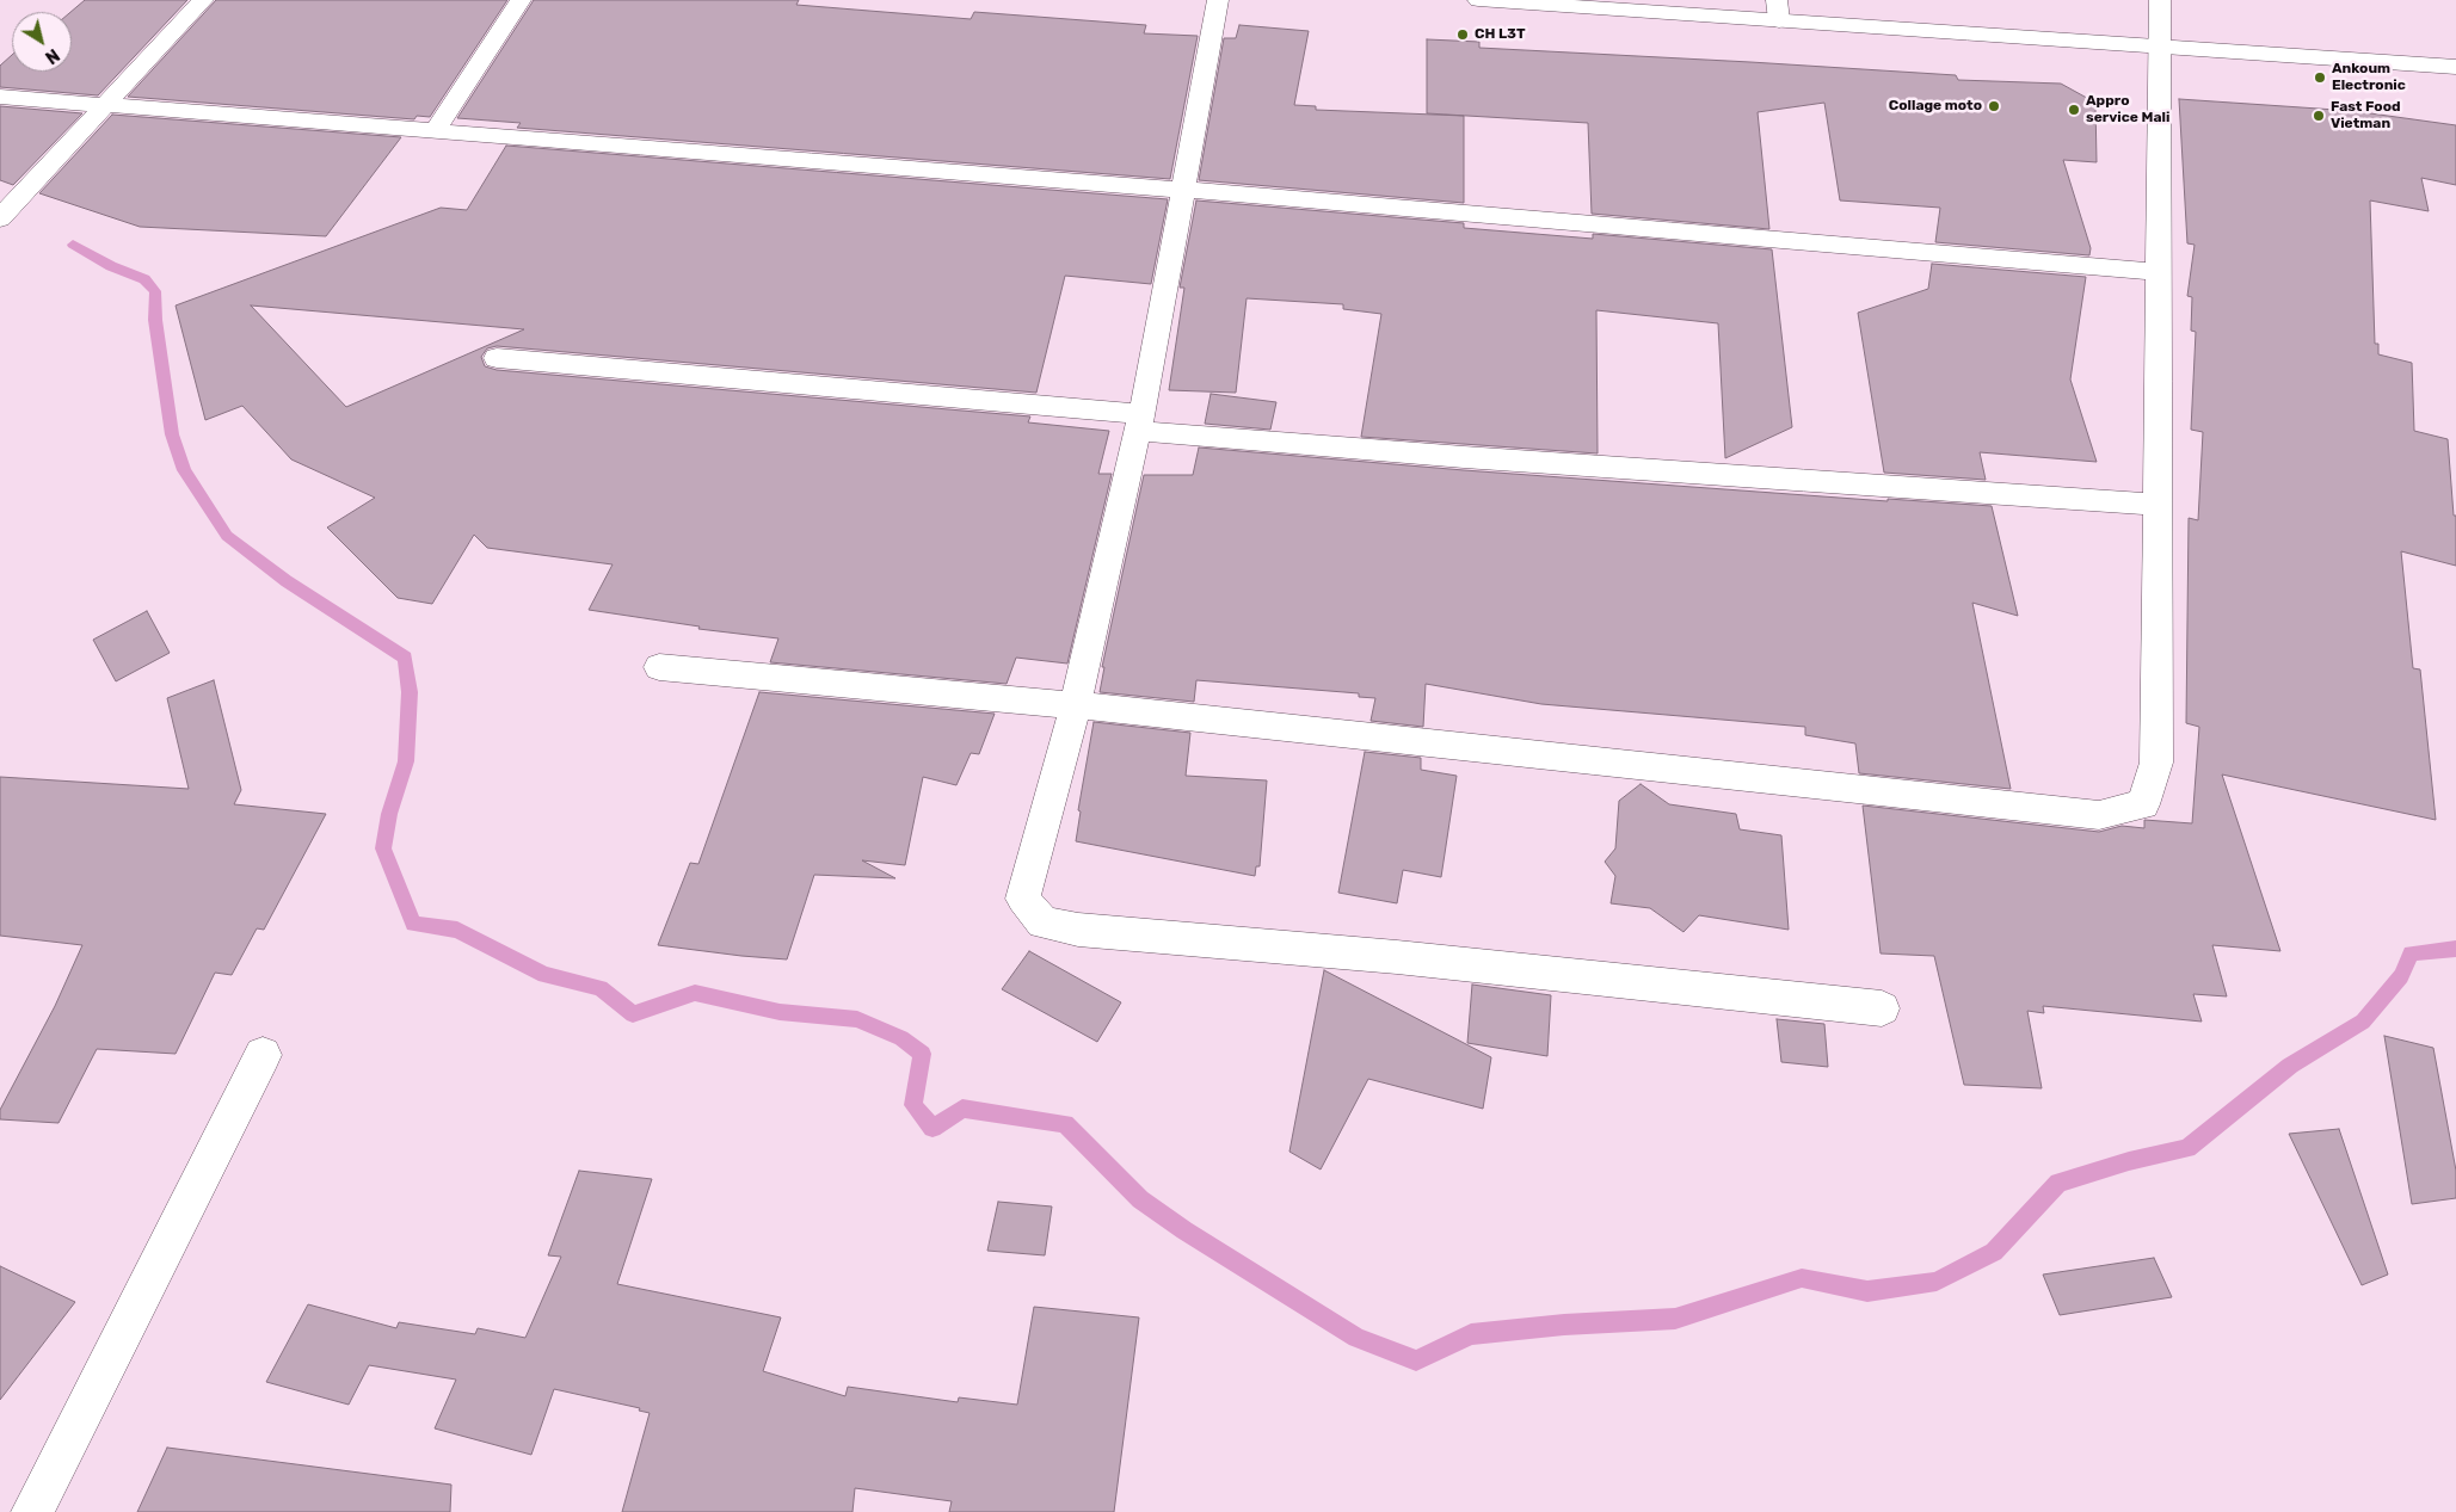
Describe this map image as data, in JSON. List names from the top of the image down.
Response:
{
  "places": [
    "CH L3T",
    "Ankoum Electronic",
    "Collage moto",
    "Appro service Mali",
    "Fast Food Vietman"
  ],
  "north": "bottom right"
}
